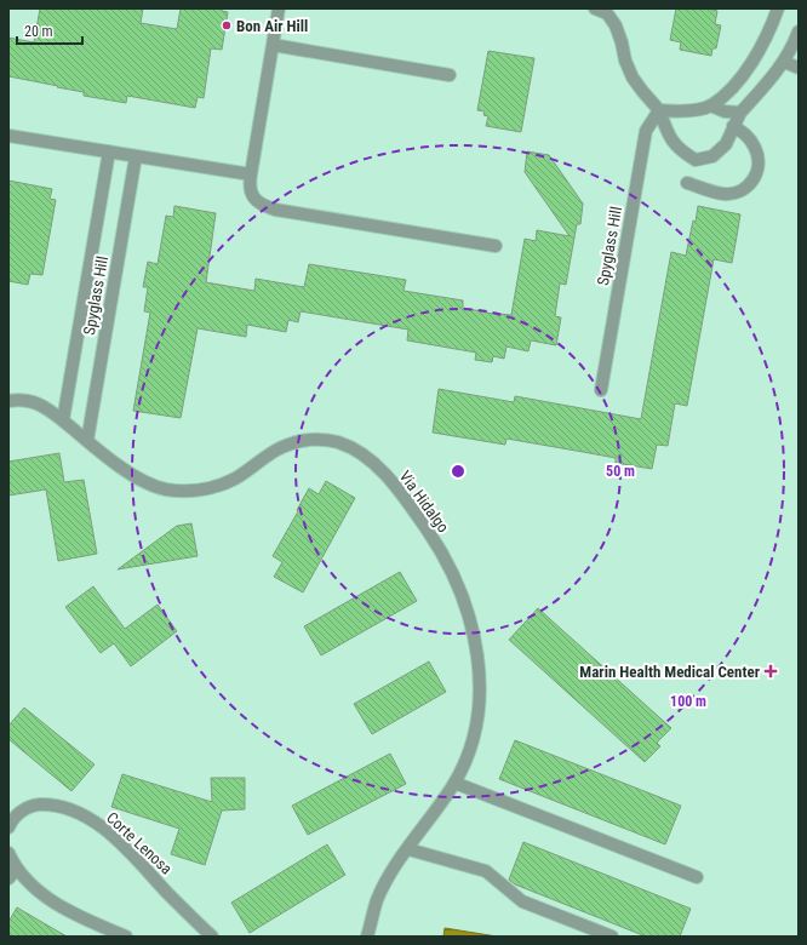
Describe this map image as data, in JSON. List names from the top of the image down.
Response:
{
  "streets": {
    "street": ["Spyglass Hill", "Via Hidalgo", "Corte Lenosa"]
  },
  "crossings": [
    ["Spyglass Hill", "Via Hidalgo"]
  ],
  "places": {
    "other": ["Bon Air Hill"],
    "health": ["Marin Health Medical Center"]
  },
  "scale_bar": "20 m",
  "rings": ["50 m", "100 m"]
}
